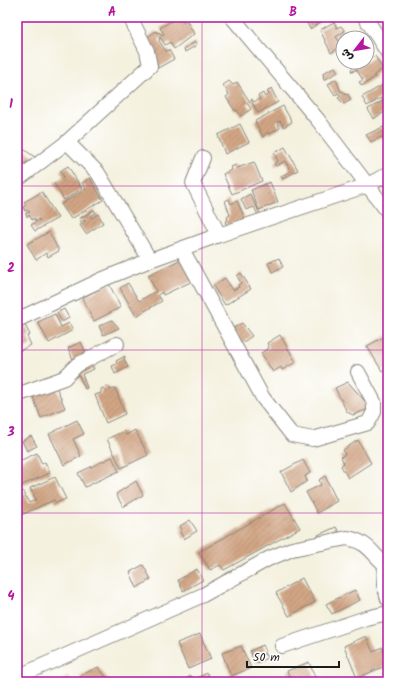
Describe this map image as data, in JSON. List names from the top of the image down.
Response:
{
  "scale_bar": "50 m",
  "north": "bottom left",
  "grid": {
    "columns": ["A", "B"],
    "rows": [
      "1",
      "2",
      "3",
      "4"
    ]
  }
}
